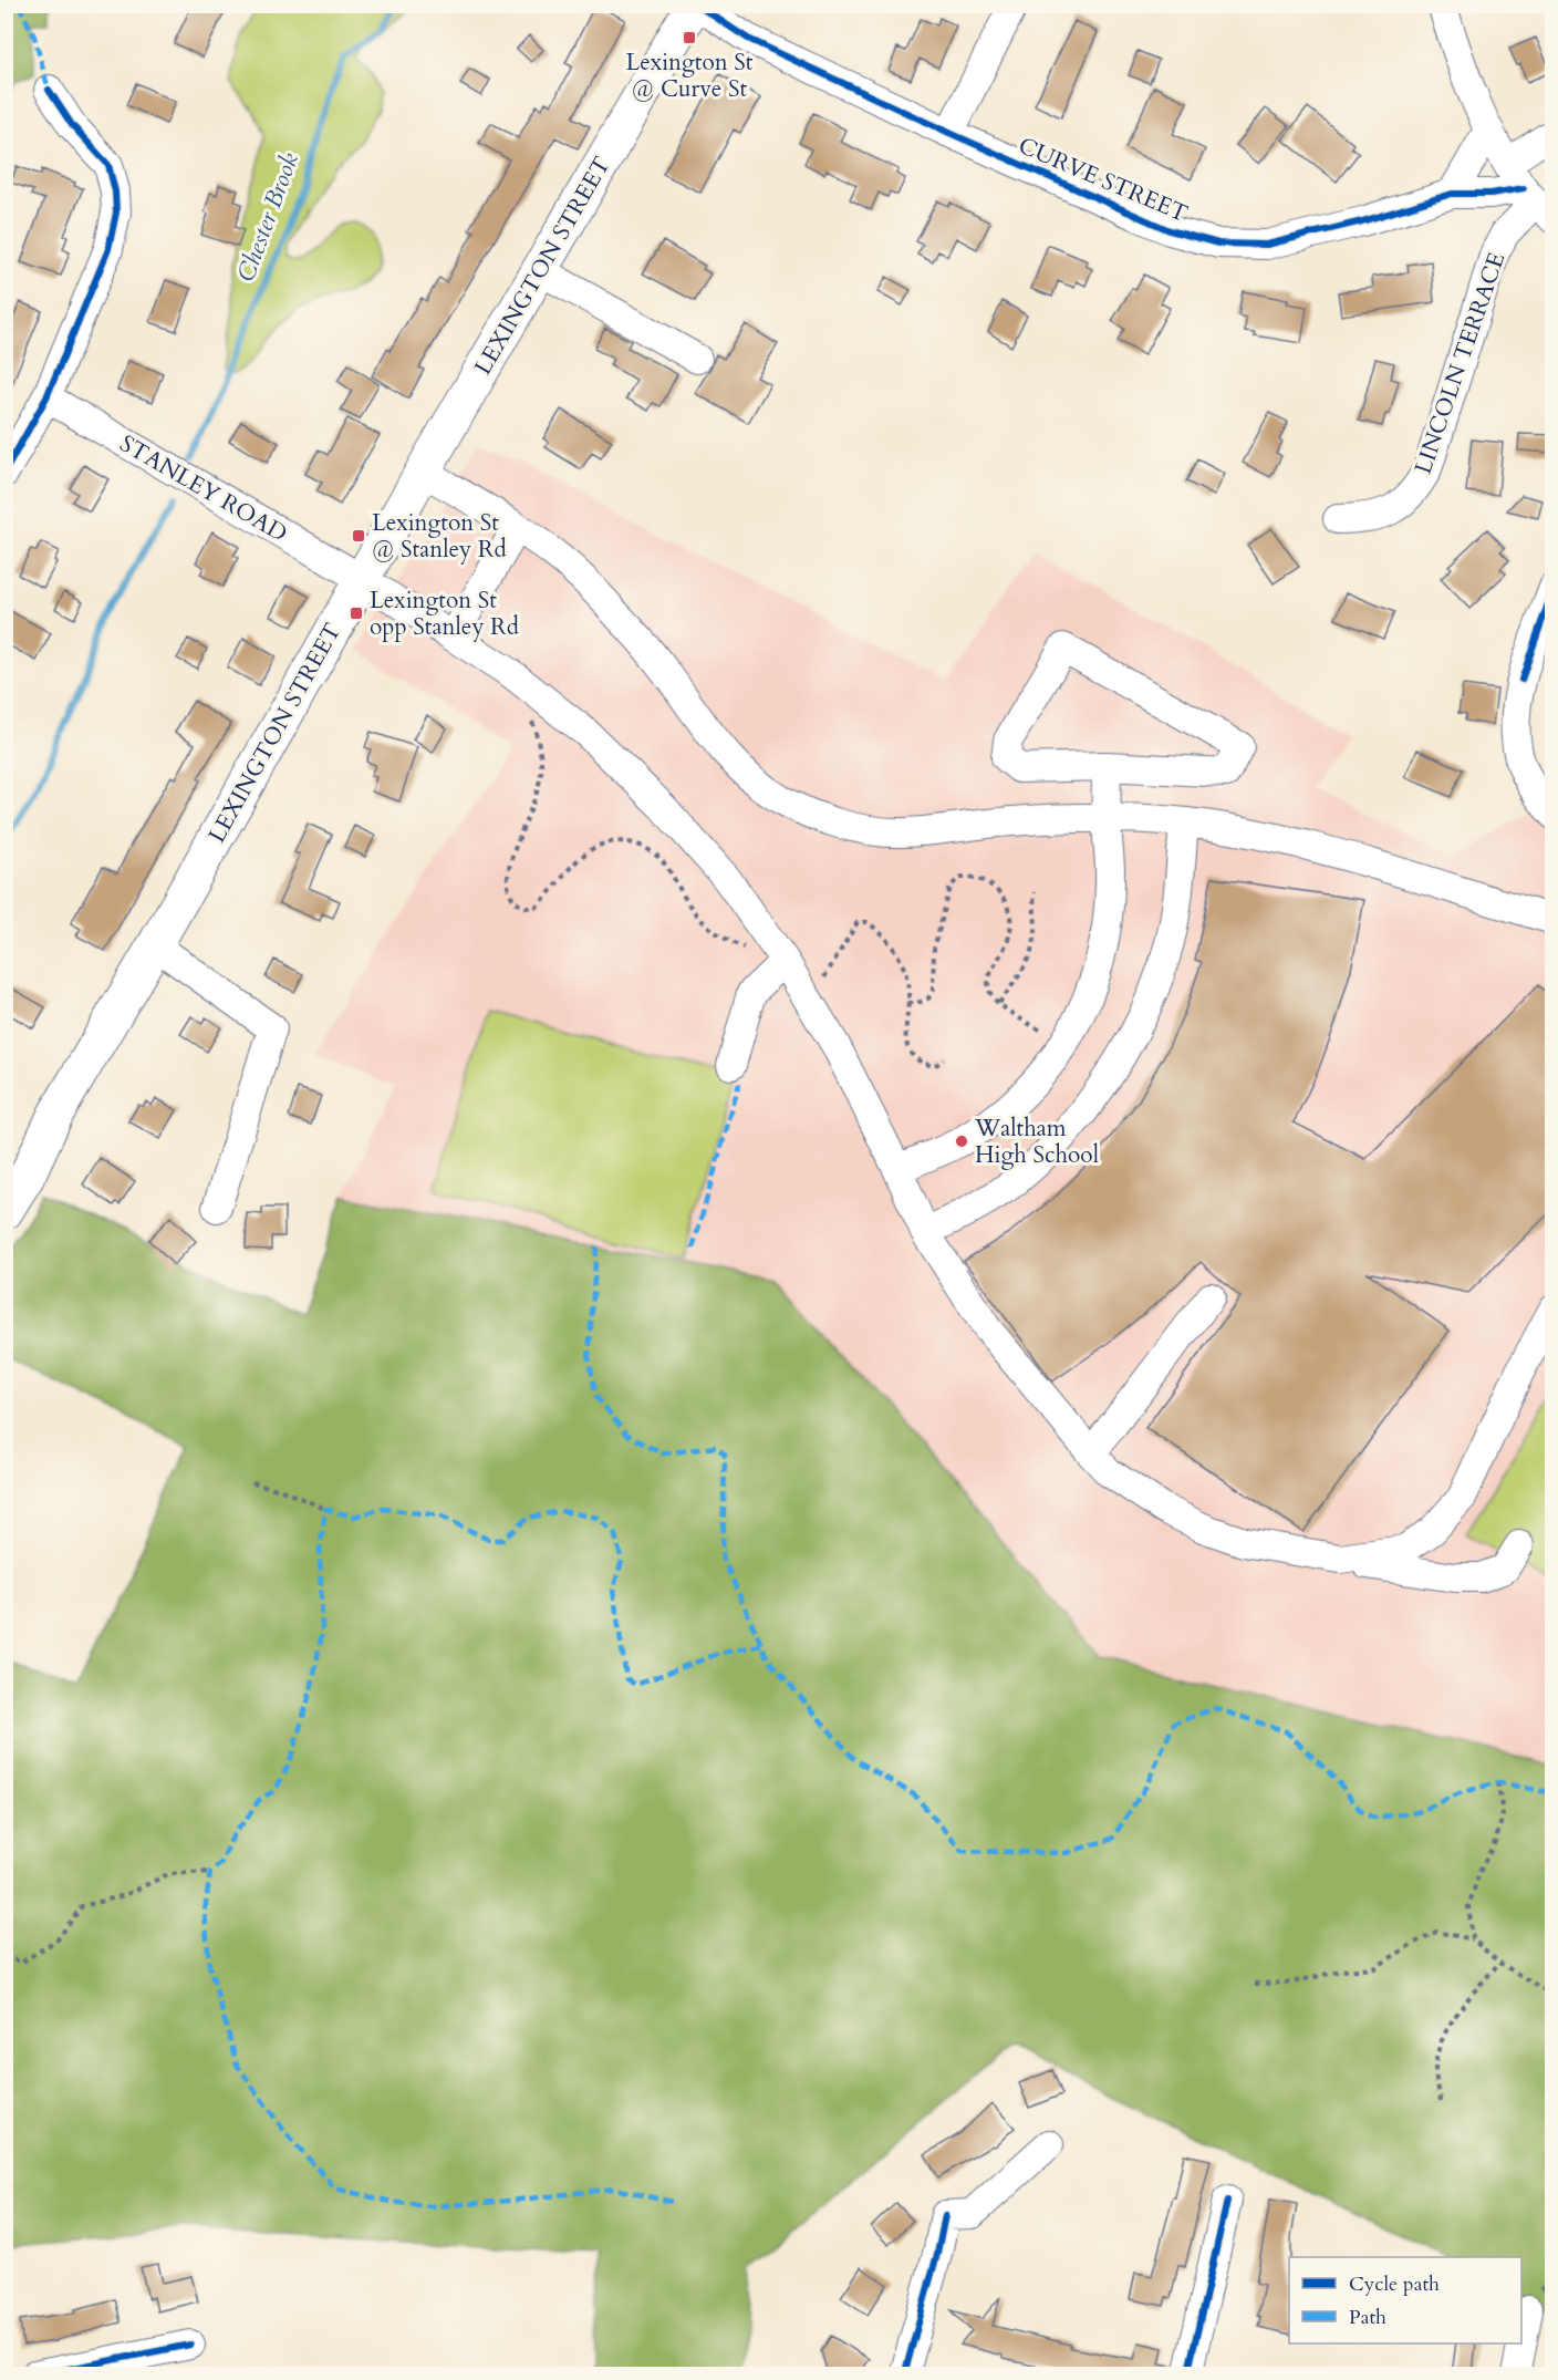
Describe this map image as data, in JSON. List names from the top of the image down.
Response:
{
  "streets": {
    "main road": ["LEXINGTON STREET"],
    "street": ["CURVE STREET", "LINCOLN TERRACE", "STANLEY ROAD"]
  },
  "crossings": [
    ["CURVE STREET", "LEXINGTON STREET"],
    ["CURVE STREET", "LINCOLN TERRACE"],
    ["LEXINGTON STREET", "STANLEY ROAD"]
  ],
  "water": ["Chester Brook"],
  "places": {
    "transit": ["Lexington St @ Curve St", "Lexington St @ Stanley Rd", "Lexington St opp Stanley Rd"],
    "other": ["Waltham High School"]
  },
  "legend": ["Cycle path", "Path"]
}
